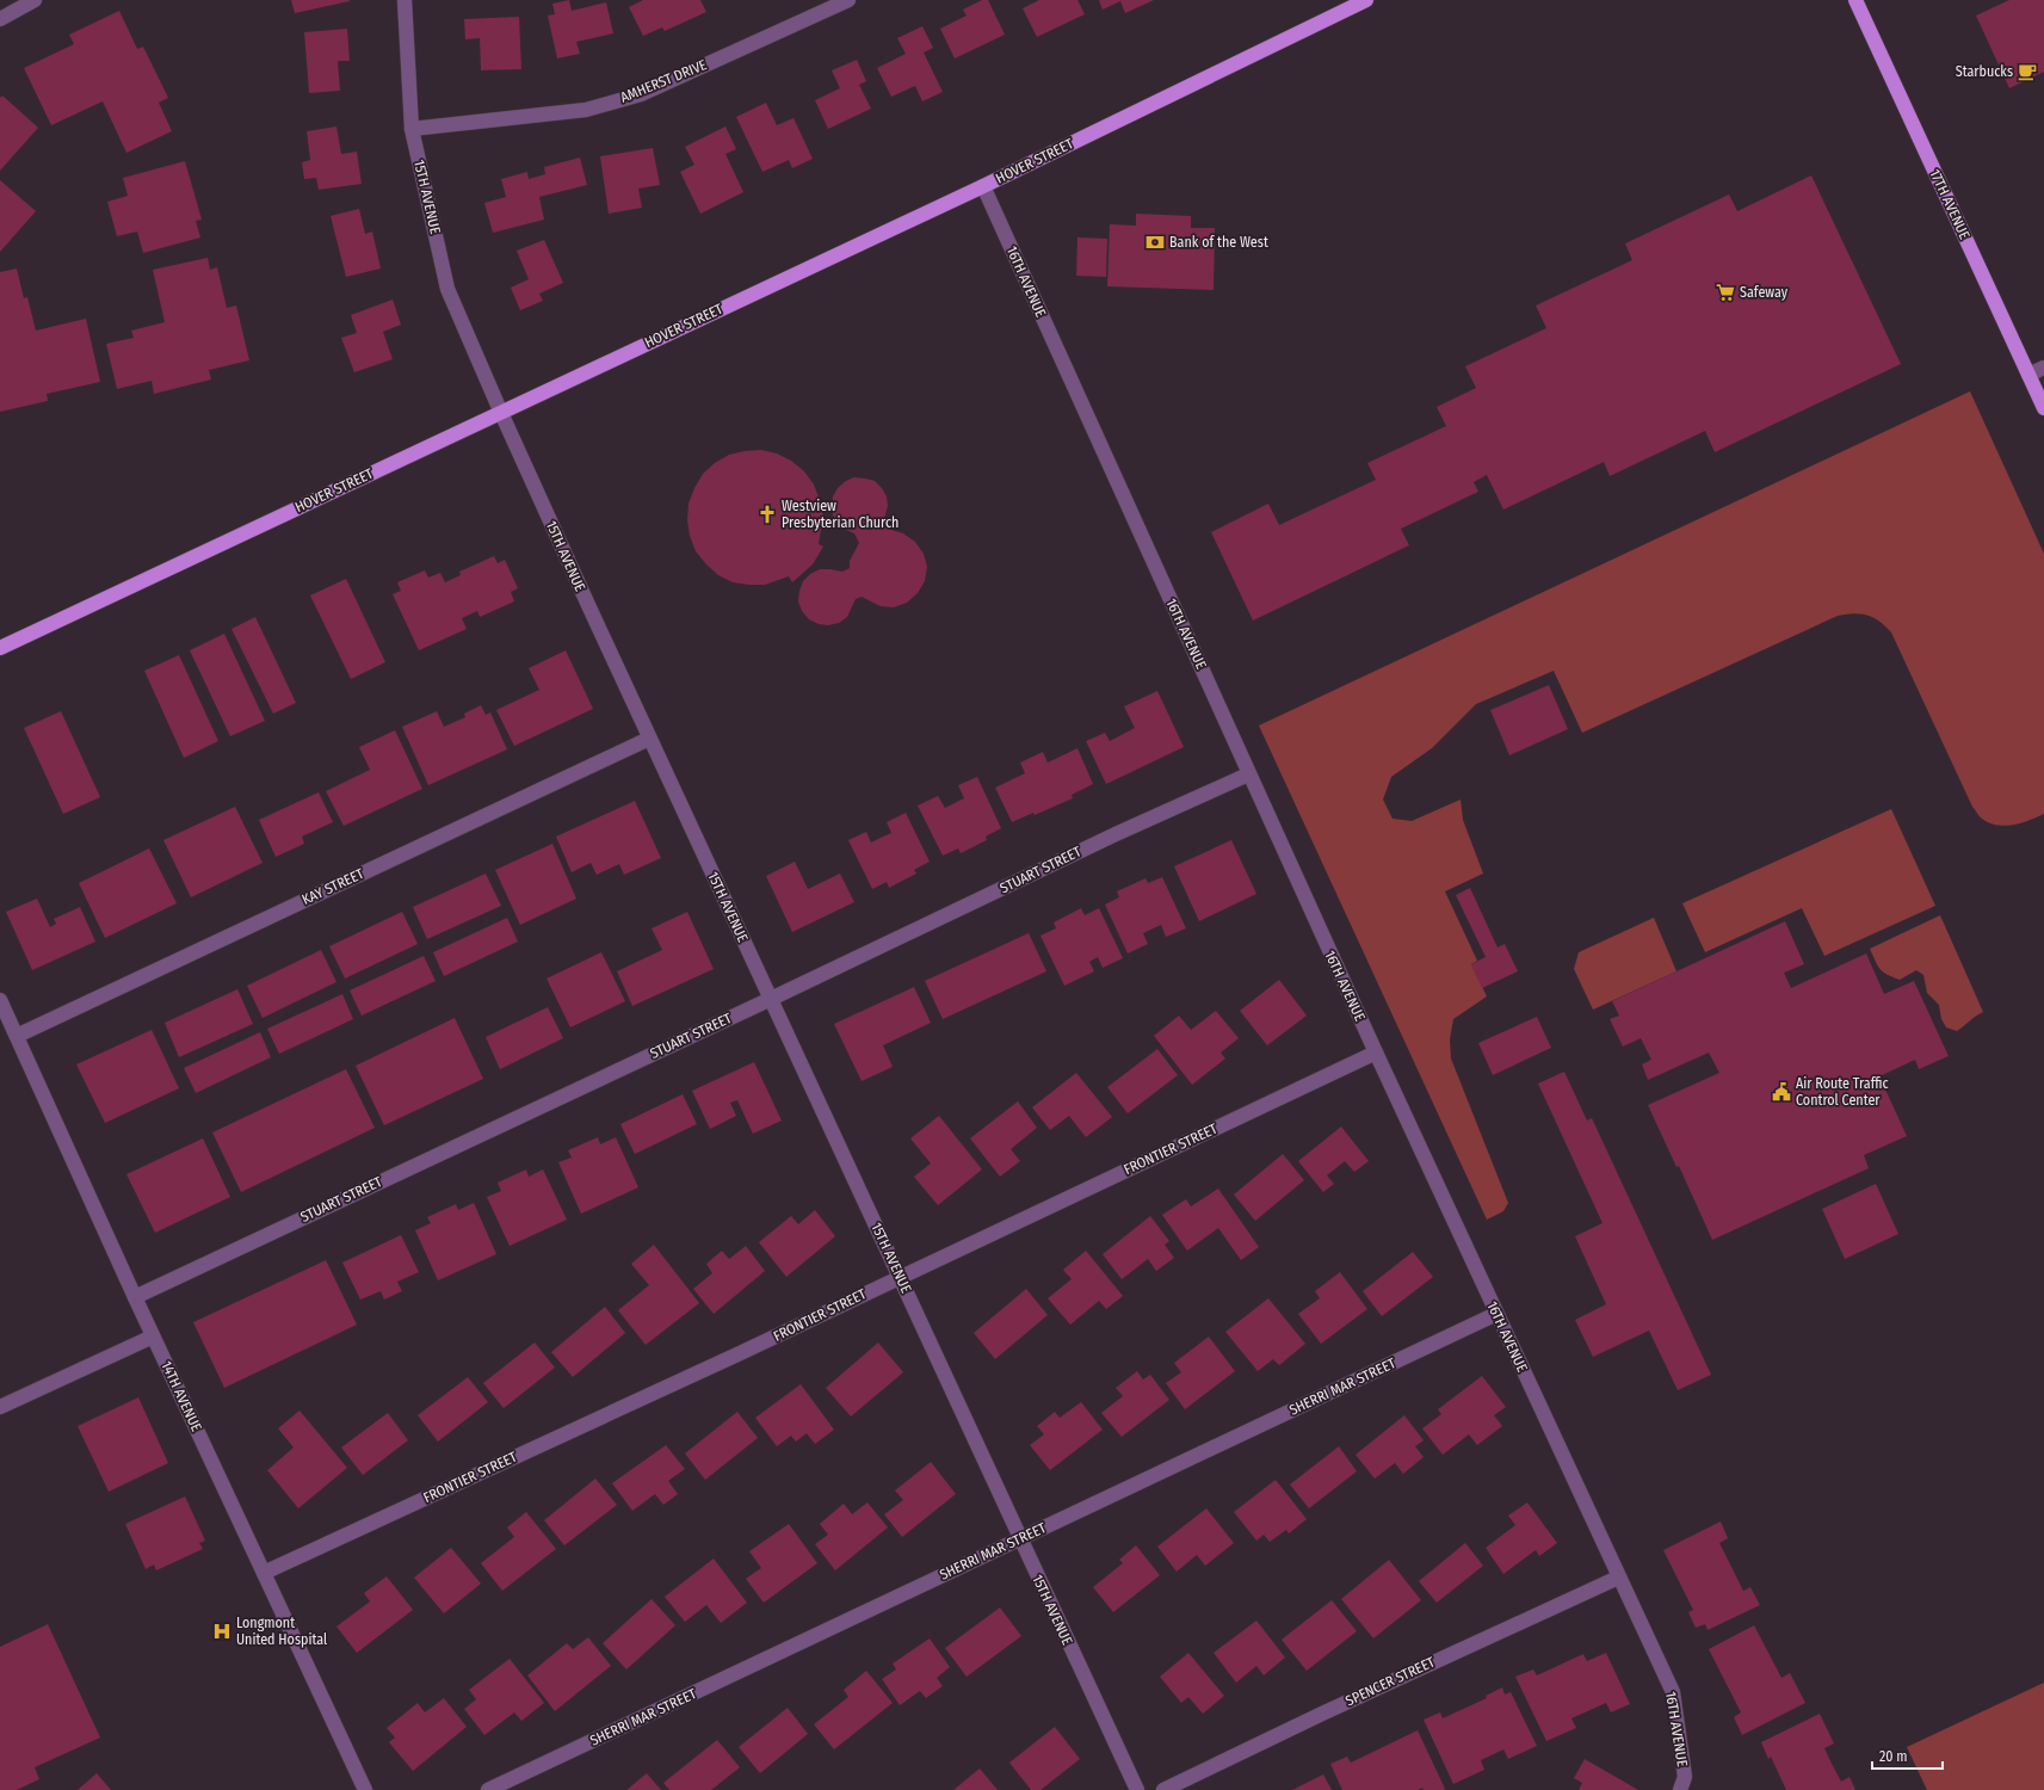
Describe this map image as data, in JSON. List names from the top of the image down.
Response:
{
  "streets": {
    "main road": ["HOVER STREET", "17TH AVENUE"],
    "street": [
      "AMHERST DRIVE",
      "15TH AVENUE",
      "16TH AVENUE",
      "STUART STREET",
      "KAY STREET",
      "FRONTIER STREET",
      "SHERRI MAR STREET",
      "14TH AVENUE",
      "SPENCER STREET"
    ]
  },
  "crossings": [
    ["AMHERST DRIVE", "15TH AVENUE"],
    ["HOVER STREET", "15TH AVENUE"],
    ["HOVER STREET", "16TH AVENUE"],
    ["15TH AVENUE", "STUART STREET"],
    ["15TH AVENUE", "KAY STREET"],
    ["15TH AVENUE", "FRONTIER STREET"],
    ["15TH AVENUE", "SHERRI MAR STREET"],
    ["16TH AVENUE", "STUART STREET"],
    ["16TH AVENUE", "FRONTIER STREET"],
    ["16TH AVENUE", "SHERRI MAR STREET"],
    ["16TH AVENUE", "SPENCER STREET"],
    ["STUART STREET", "14TH AVENUE"],
    ["KAY STREET", "14TH AVENUE"],
    ["FRONTIER STREET", "14TH AVENUE"]
  ],
  "places": {
    "cafe": ["Starbucks"],
    "bank": ["Bank of the West"],
    "supermarket": ["Safeway"],
    "church": ["Westview Presbyterian Church"],
    "public building": ["Air Route Traffic Control Center"],
    "hospital": ["Longmont United Hospital"]
  },
  "scale_bar": "20 m"
}
